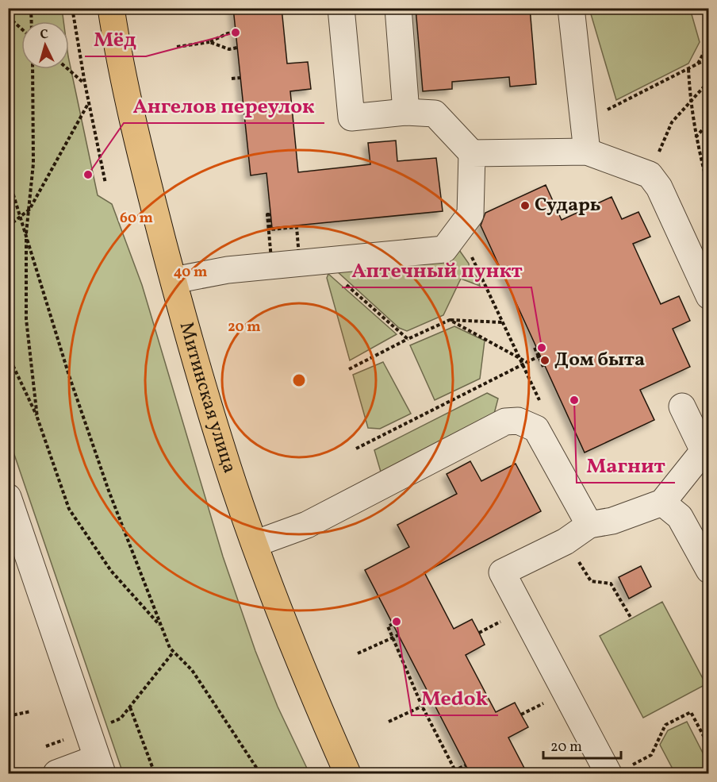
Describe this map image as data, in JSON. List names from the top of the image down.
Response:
{
  "streets": {
    "main road": ["Митинская улица"]
  },
  "places": [
    "Мёд",
    "Ангелов переулок",
    "Сударь",
    "Аптечный пункт",
    "Дом быта",
    "Магнит",
    "Medok"
  ],
  "scale_bar": "20 m",
  "north": "top",
  "rings": ["60 m", "40 m", "20 m"]
}
